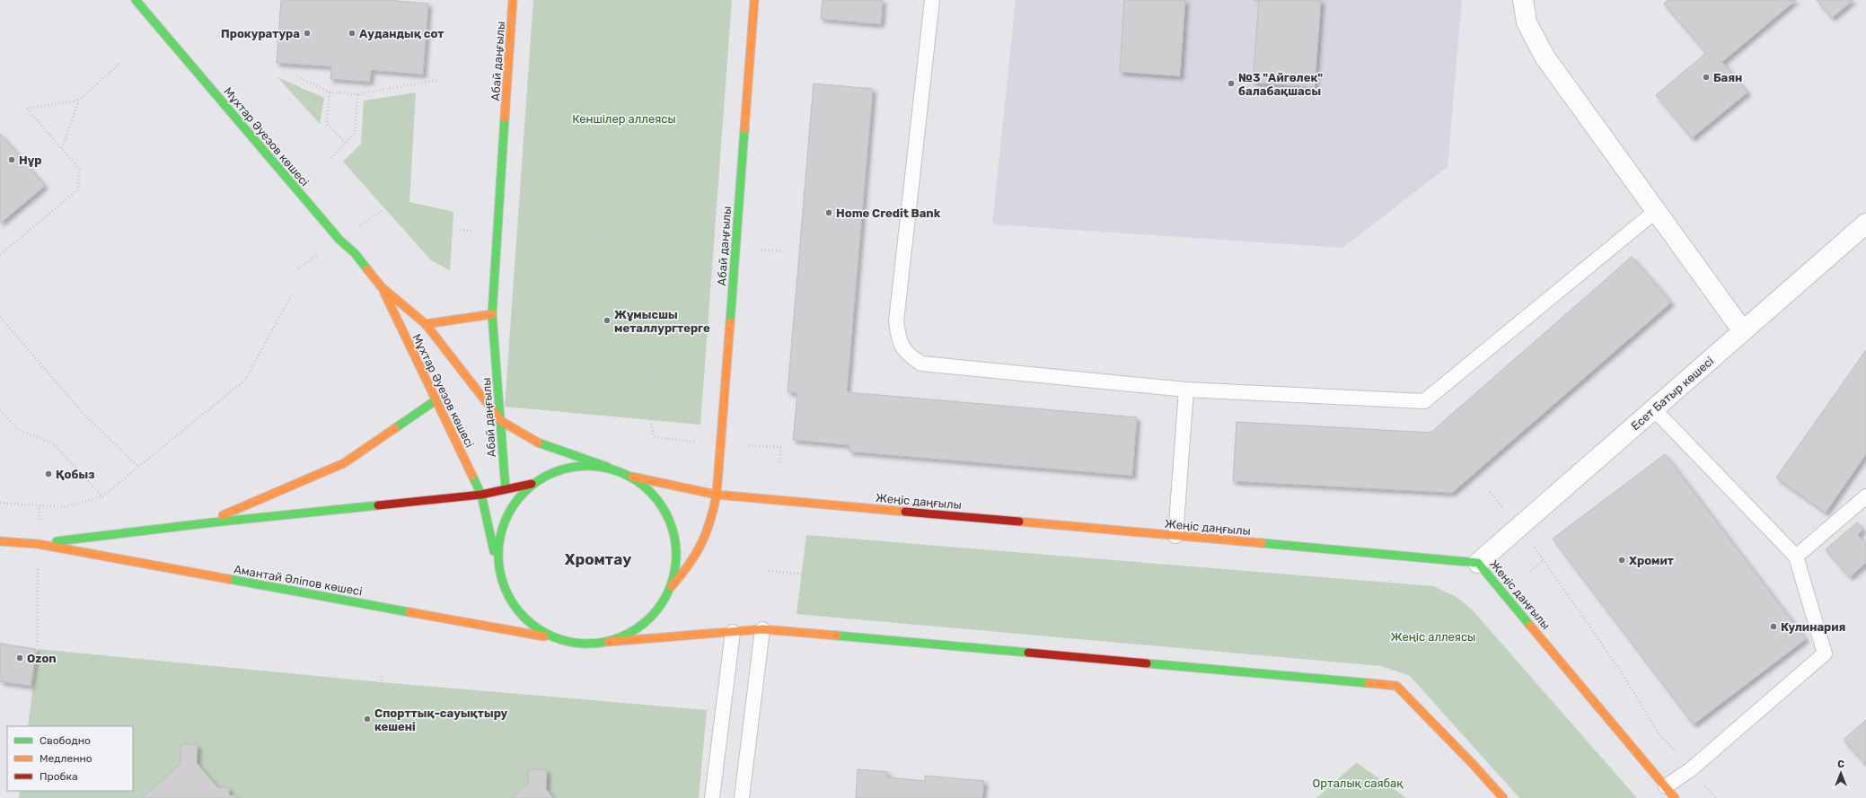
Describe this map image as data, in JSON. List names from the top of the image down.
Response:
{
  "streets": {
    "main road": [
      "Абай даңғылы",
      "Мұхтар Әуезов көшесі",
      "Жеңіс даңғылы",
      "Амантай Әліпов көшесі"
    ],
    "street": ["Есет Батыр көшесі"]
  },
  "crossings": [
    ["Абай даңғылы", "Мұхтар Әуезов көшесі"],
    ["Абай даңғылы", "Жеңіс даңғылы"],
    ["Абай даңғылы", "Амантай Әліпов көшесі"],
    ["Мұхтар Әуезов көшесі", "Жеңіс даңғылы"],
    ["Мұхтар Әуезов көшесі", "Амантай Әліпов көшесі"],
    ["Есет Батыр көшесі", "Жеңіс даңғылы"]
  ],
  "districts": ["Хромтау"],
  "parks": ["Кеншілер аллеясы", "Жеңіс аллеясы", "Орталық саябақ"],
  "places": [
    "Прокуратура",
    "Аудандық сот",
    "Баян",
    "№3 \"Айгөлек\" балабақшасы",
    "Нұр",
    "Home Credit Bank",
    "Жұмысшы металлургтерге",
    "Қобыз",
    "Хромит",
    "Кулинария",
    "Ozon",
    "Спорттық-сауықтыру кешені"
  ],
  "legend": ["Свободно", "Медленно", "Пробка"],
  "north": "top"
}
